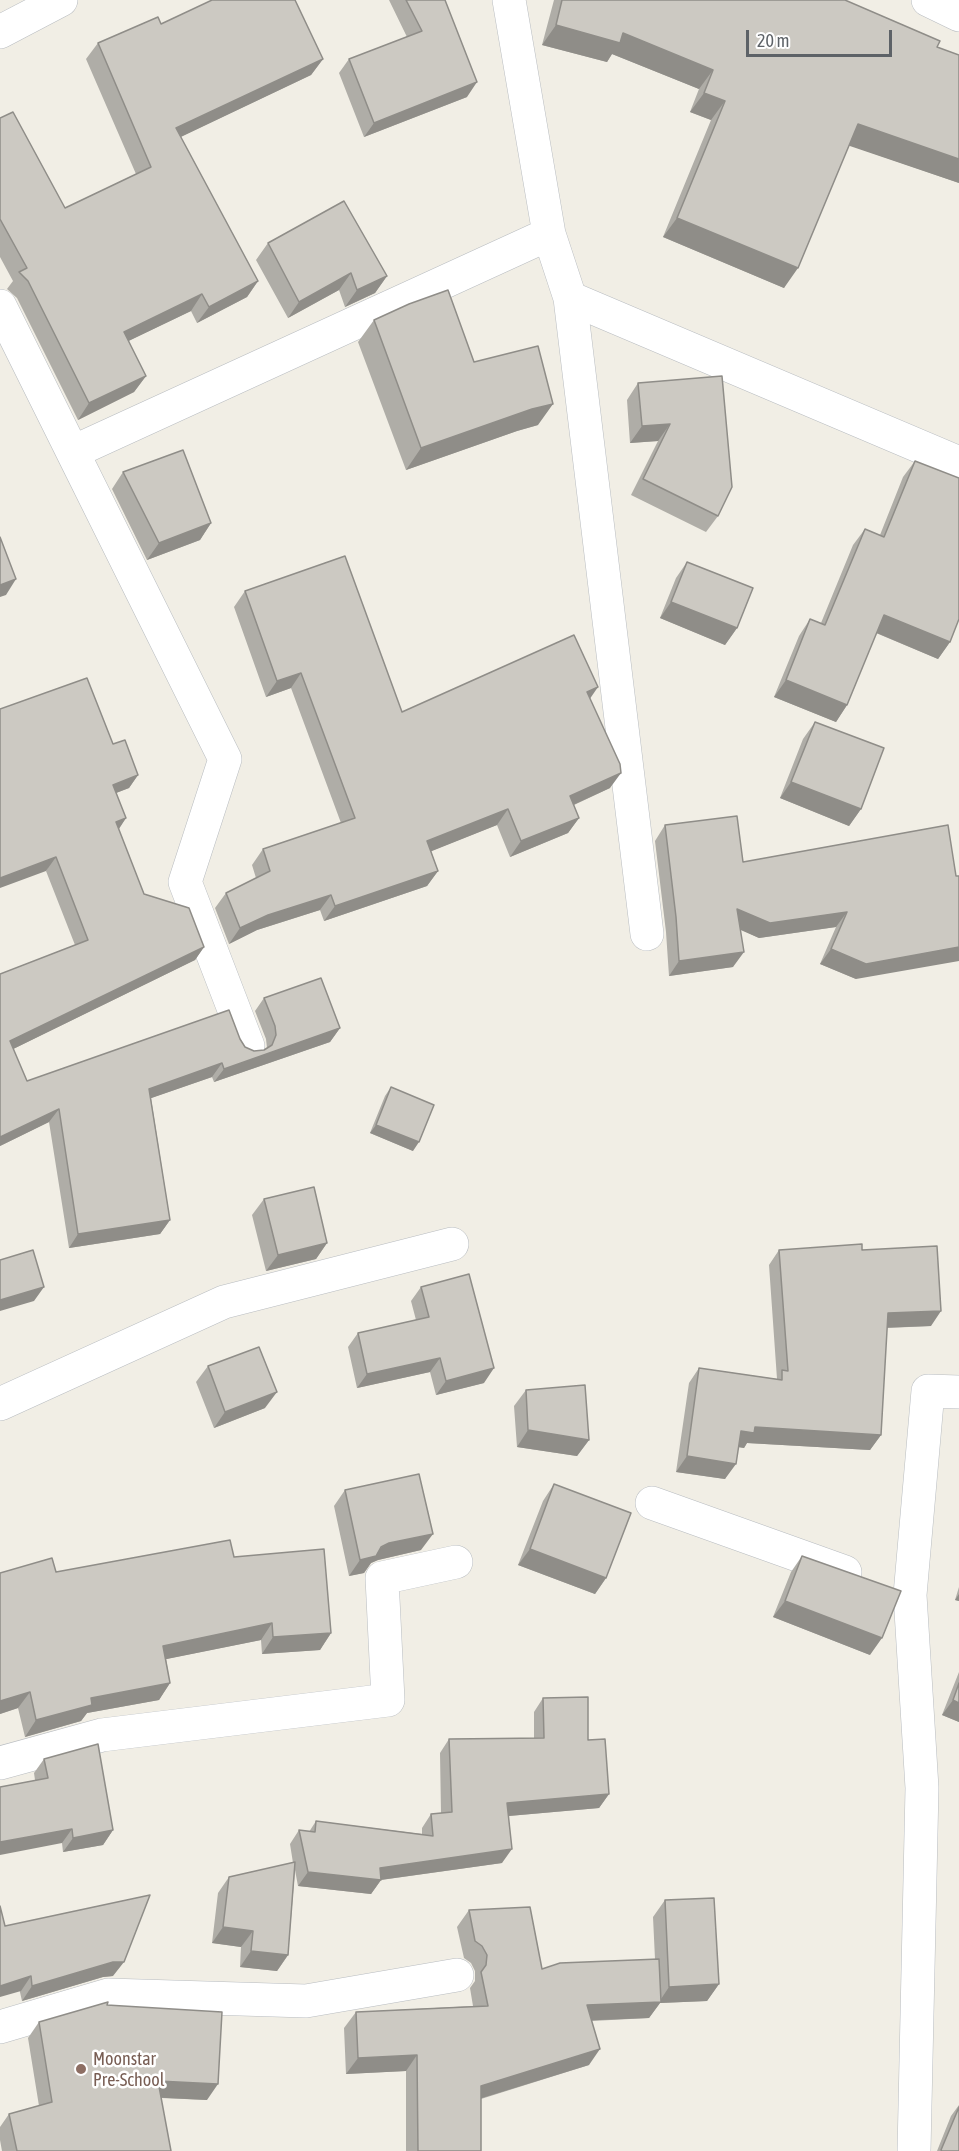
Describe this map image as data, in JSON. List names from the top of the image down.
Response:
{
  "places": ["Moonstar Pre-School"],
  "scale_bar": "20 m"
}
